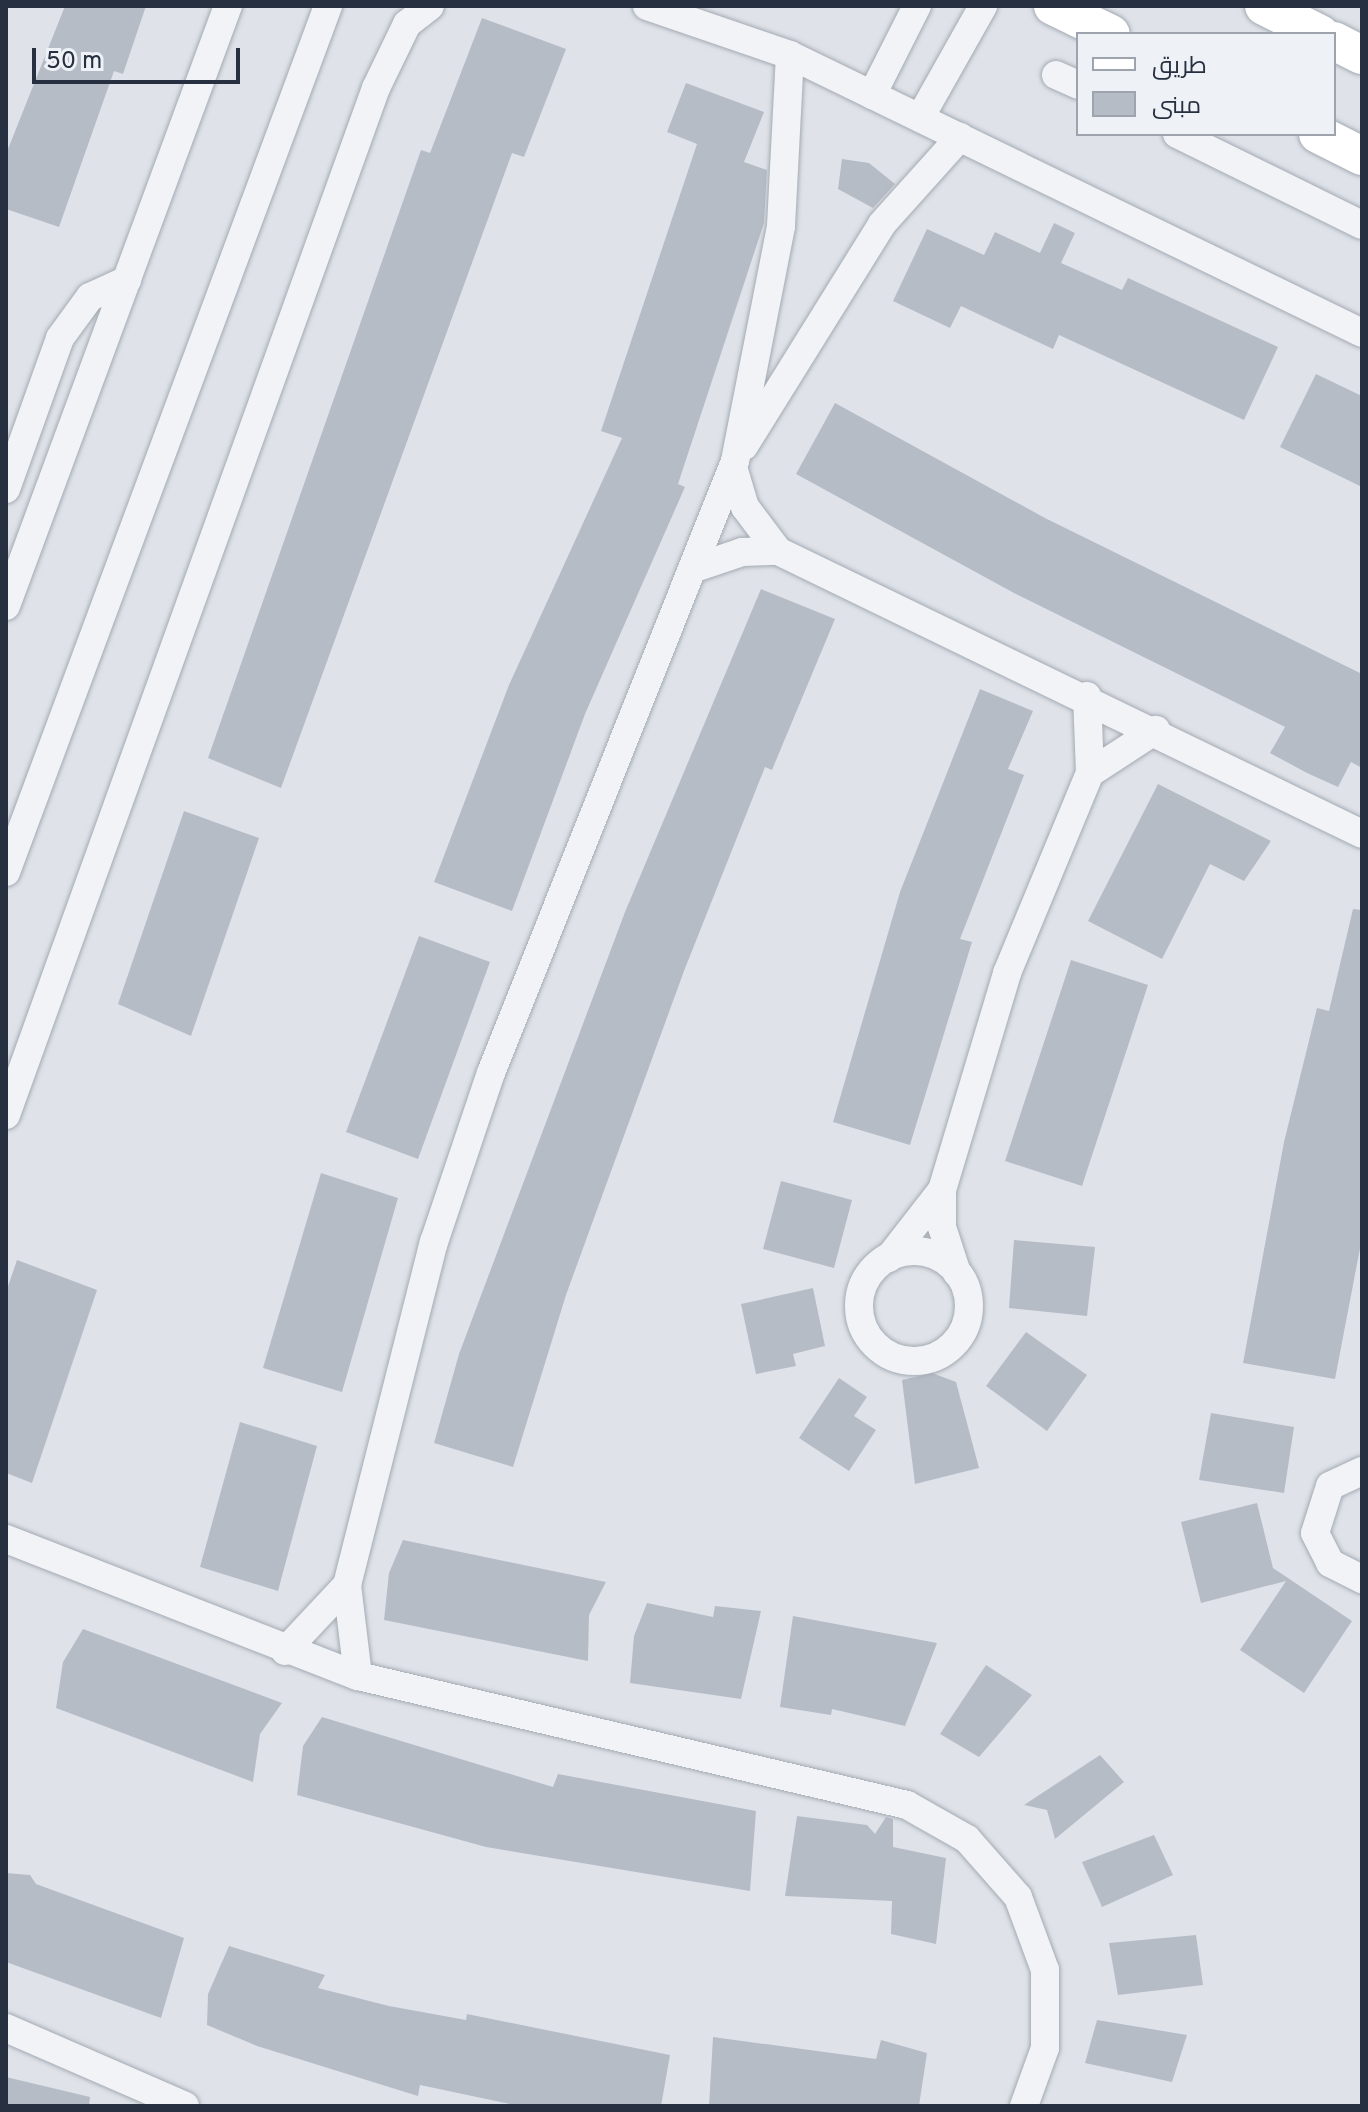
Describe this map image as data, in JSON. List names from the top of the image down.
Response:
{
  "legend": ["طريق", "مبنى"],
  "scale_bar": "50 m"
}
